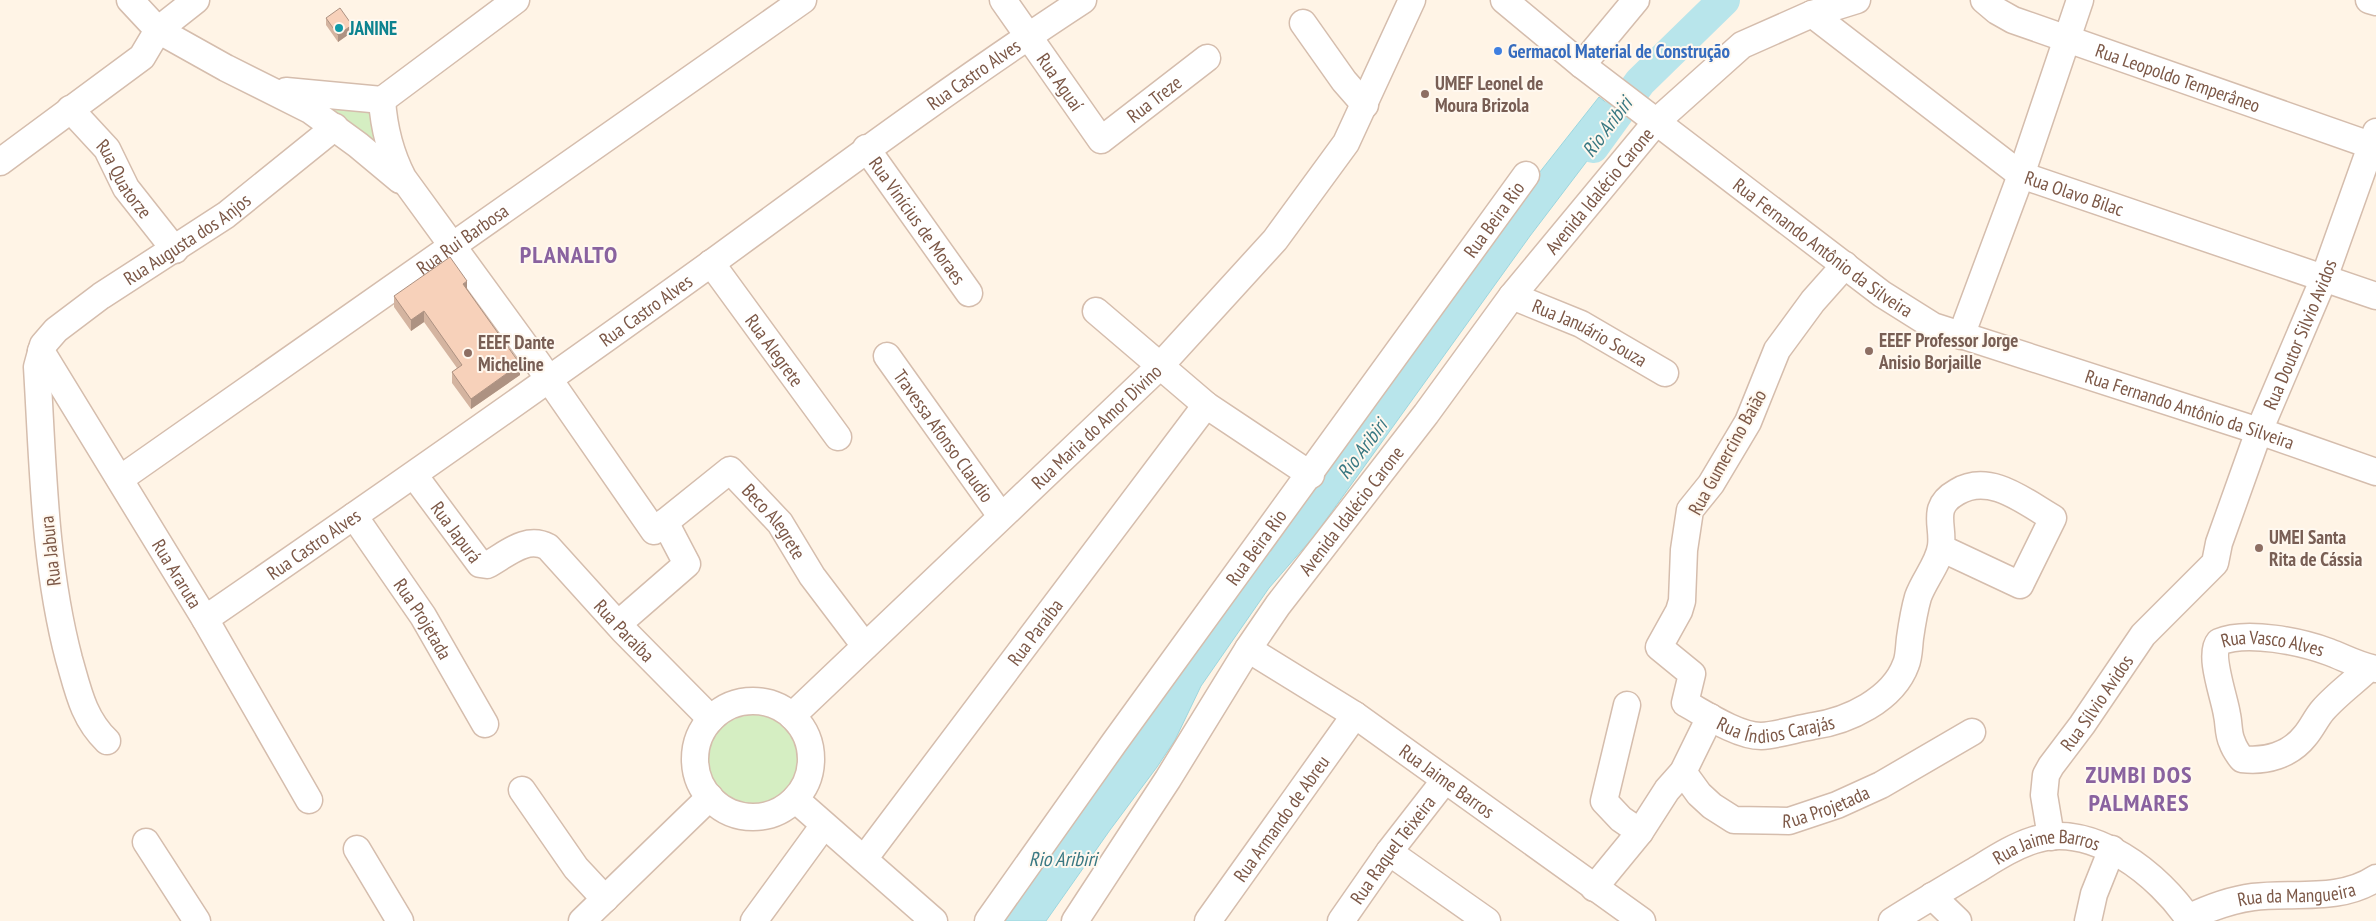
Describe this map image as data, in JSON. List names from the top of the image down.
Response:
{
  "streets": {
    "street": [
      "Rua Castro Alves",
      "Rua Leopoldo Temperâneo",
      "Rua Aguaí",
      "Rua Treze",
      "Rua Quatorze",
      "Avenida Idalécio Carone",
      "Rua Olavo Bilac",
      "Rua Vinícius de Moraes",
      "Rua Beira Rio",
      "Rua Augusta dos Anjos",
      "Rua Rui Barbosa",
      "Rua Fernando Antônio da Silveira",
      "Rua Januário Souza",
      "Rua Doutor Silvio Avidos",
      "Rua Alegrete",
      "Rua Maria do Amor Divino",
      "Travessa Afonso Claudio",
      "Rua Gumercino Baião",
      "Beco Alegrete",
      "Rua Japurá",
      "Rua Jabura",
      "Rua Araruta",
      "Rua Projetada",
      "Rua Paraíba",
      "Rua Vasco Alves",
      "Rua Sílvio Avidos",
      "Rua Índios Carajás",
      "Rua Jaime Barros",
      "Rua Armando de Abreu",
      "Rua Raquel Teixeira",
      "Rua da Mangueira"
    ]
  },
  "crossings": [
    ["Rua Castro Alves", "Rua Aguaí"],
    ["Rua Castro Alves", "Rua Vinícius de Moraes"],
    ["Rua Castro Alves", "Rua Alegrete"],
    ["Rua Castro Alves", "Rua Japurá"],
    ["Rua Castro Alves", "Rua Araruta"],
    ["Rua Castro Alves", "Rua Projetada"],
    ["Rua Leopoldo Temperâneo", "Rua Doutor Silvio Avidos"],
    ["Rua Aguaí", "Rua Treze"],
    ["Rua Quatorze", "Rua Augusta dos Anjos"],
    ["Avenida Idalécio Carone", "Rua Olavo Bilac"],
    ["Avenida Idalécio Carone", "Rua Fernando Antônio da Silveira"],
    ["Avenida Idalécio Carone", "Rua Januário Souza"],
    ["Avenida Idalécio Carone", "Rua Jaime Barros"],
    ["Rua Olavo Bilac", "Rua Doutor Silvio Avidos"],
    ["Rua Augusta dos Anjos", "Rua Jabura"],
    ["Rua Augusta dos Anjos", "Rua Araruta"],
    ["Rua Rui Barbosa", "Rua Araruta"],
    ["Rua Fernando Antônio da Silveira", "Rua Doutor Silvio Avidos"],
    ["Rua Fernando Antônio da Silveira", "Rua Gumercino Baião"],
    ["Rua Doutor Silvio Avidos", "Rua Sílvio Avidos"],
    ["Rua Maria do Amor Divino", "Travessa Afonso Claudio"],
    ["Rua Maria do Amor Divino", "Beco Alegrete"],
    ["Rua Maria do Amor Divino", "Rua Paraíba"],
    ["Rua Gumercino Baião", "Rua Índios Carajás"],
    ["Rua Japurá", "Rua Paraíba"],
    ["Rua Jabura", "Rua Araruta"],
    ["Rua Projetada", "Rua Índios Carajás"],
    ["Rua Sílvio Avidos", "Rua Jaime Barros"],
    ["Rua Índios Carajás", "Rua Jaime Barros"],
    ["Rua Jaime Barros", "Rua Armando de Abreu"],
    ["Rua Jaime Barros", "Rua Raquel Teixeira"],
    ["Rua Jaime Barros", "Rua da Mangueira"]
  ],
  "districts": ["PLANALTO", "ZUMBI DOS PALMARES"],
  "water": ["Rio Aribiri"],
  "places": [
    "JANINE",
    "Germacol Material de Construção",
    "UMEF Leonel de Moura Brizola",
    "EEEF Professor Jorge Anisio Borjaille",
    "EEEF Dante Micheline",
    "UMEI Santa Rita de Cássia"
  ]
}
